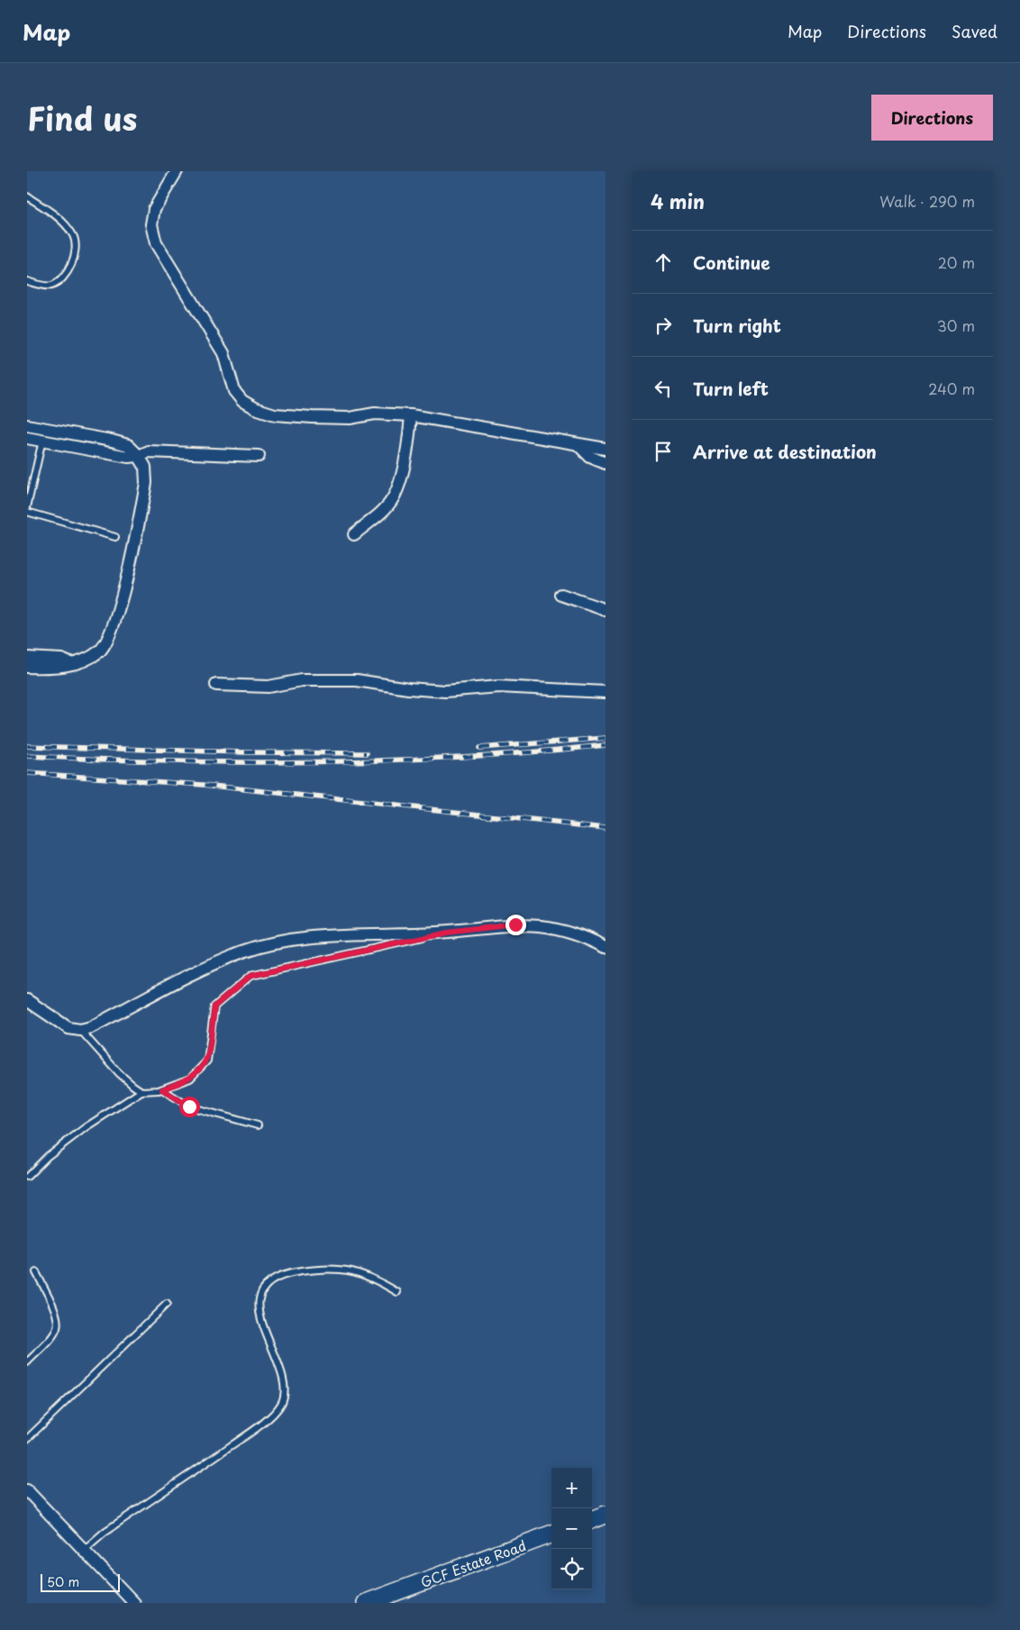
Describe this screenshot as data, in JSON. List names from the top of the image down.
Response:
{
  "streets": {
    "main road": ["GCF Estate Road"]
  },
  "scale_bar": "50 m",
  "page": {
    "header": "Map",
    "nav": ["Map", "Directions", "Saved"],
    "title": "Find us",
    "buttons": "Directions",
    "heading": ["4 min", "Walk · 290 m"],
    "list": [
      ["Continue", "20 m"],
      ["Turn right", "30 m"],
      ["Turn left", "240 m"],
      "Arrive at destination"
    ],
    "map_buttons": ["+", "−"],
    "scale": "50 m"
  }
}
